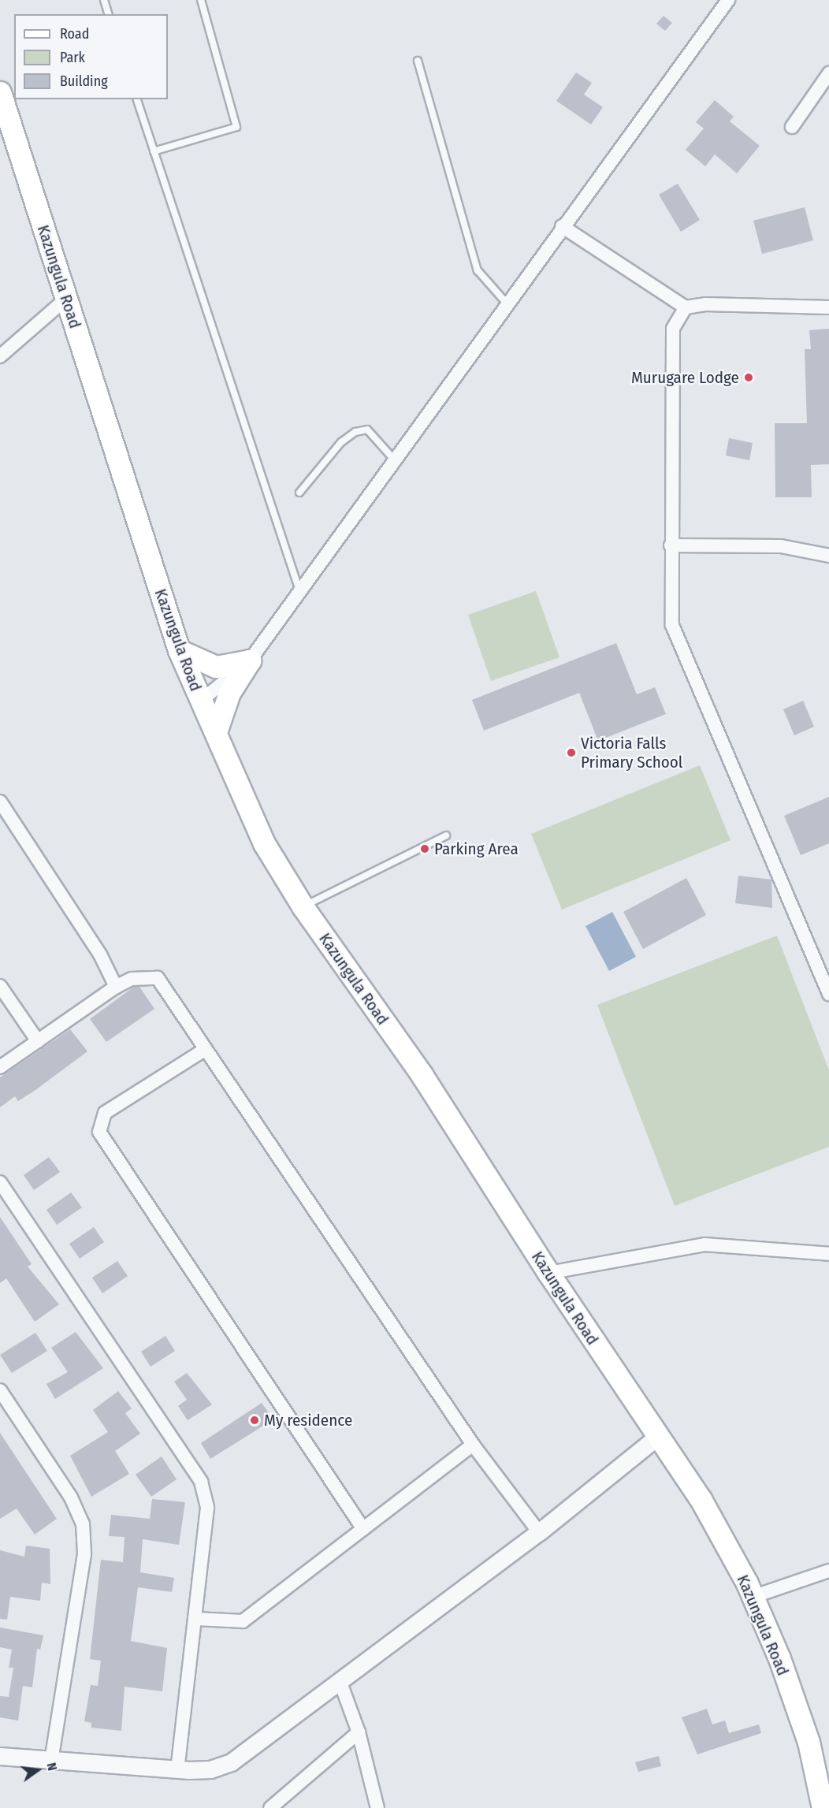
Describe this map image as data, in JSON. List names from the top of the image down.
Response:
{
  "streets": {
    "main road": ["Kazungula Road"]
  },
  "places": [
    "Murugare Lodge",
    "Victoria Falls Primary School",
    "Parking Area",
    "My residence"
  ],
  "legend": ["Road", "Park", "Building"],
  "north": "right"
}
